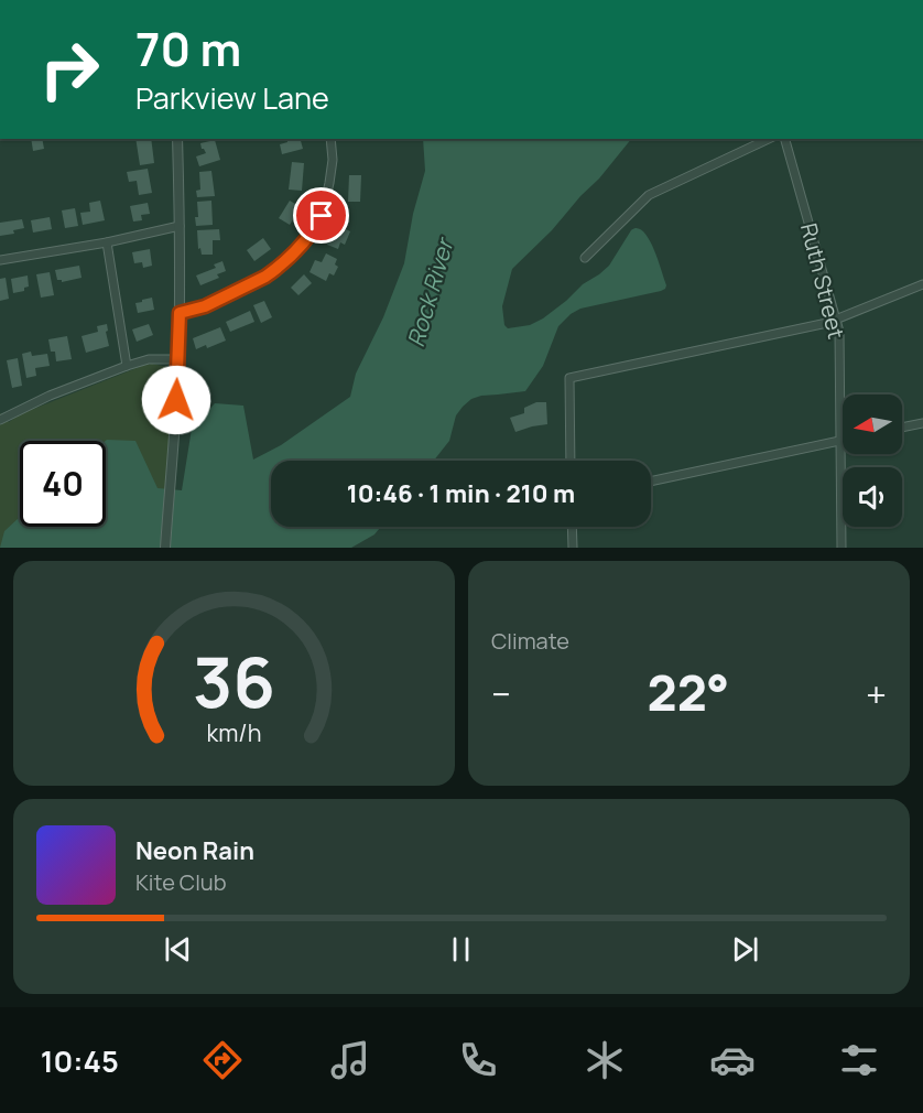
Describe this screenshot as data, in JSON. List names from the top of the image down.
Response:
{
  "streets": {
    "street": ["Ruth Street"]
  },
  "water": ["Rock River"],
  "north": "left",
  "page": {
    "turn": ["70 m", "Parkview Lane"],
    "limit": "40",
    "trip": "10:46 · 1 min · 210 m",
    "tile": "Climate",
    "heat": ["−", "22°", "+"],
    "song": ["Neon Rain", "Kite Club"],
    "tabs": "10:45",
    "gauge": ["36", "km/h"]
  }
}
